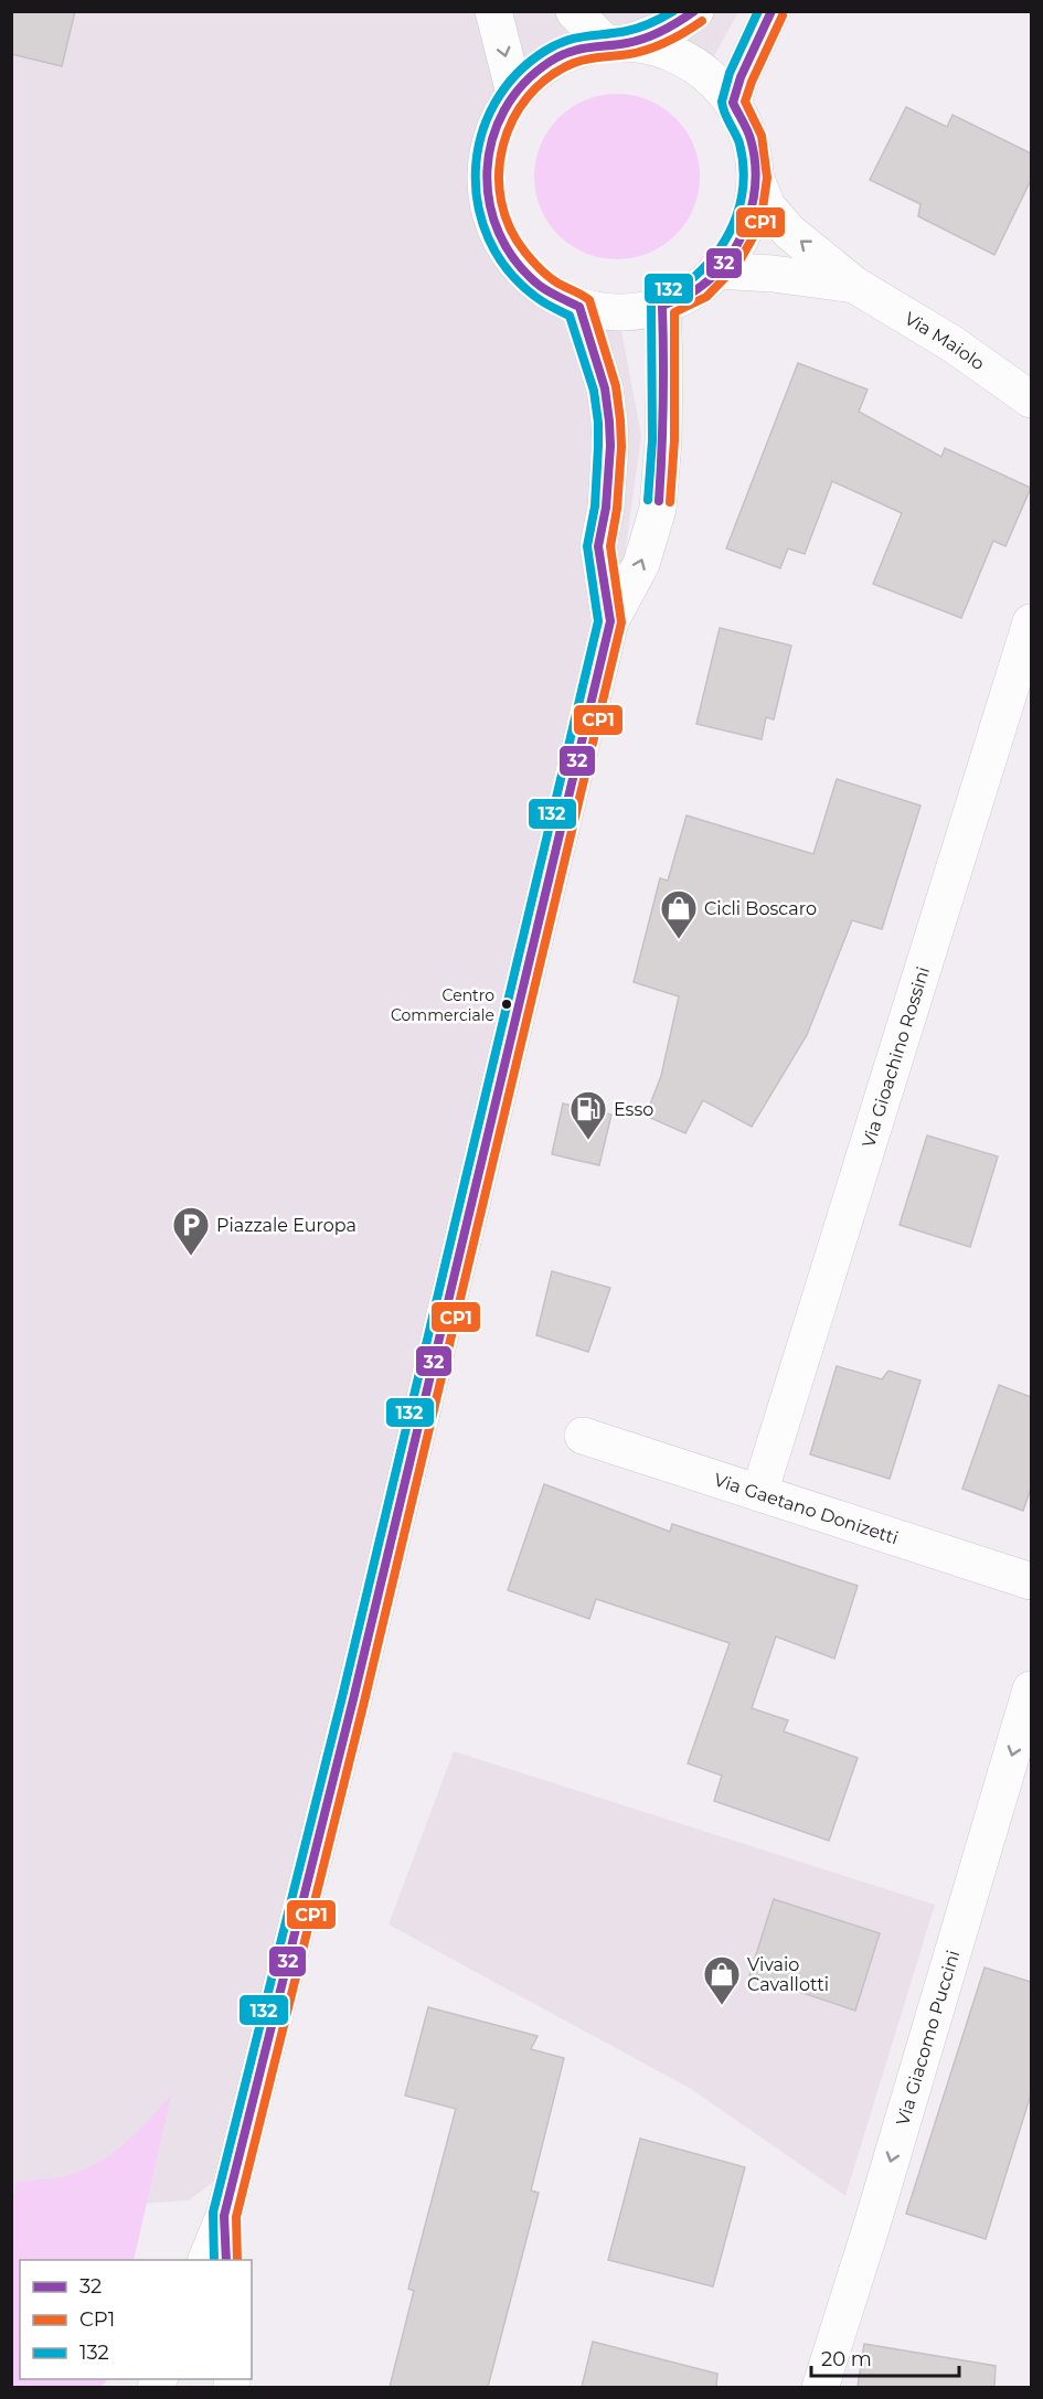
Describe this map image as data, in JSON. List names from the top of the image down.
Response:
{
  "streets": {
    "main road": [
      "Via Maiolo",
      "Via Gioachino Rossini",
      "Via Gaetano Donizetti",
      "Via Giacomo Puccini"
    ]
  },
  "crossings": [
    ["Via Gioachino Rossini", "Via Gaetano Donizetti"]
  ],
  "one_way": ["Via Giacomo Puccini"],
  "places": {
    "shop": ["Cicli Boscaro", "Vivaio Cavallotti"],
    "other": ["Centro Commerciale"],
    "fuel station": ["Esso"],
    "parking": ["Piazzale Europa"]
  },
  "lines": ["transit line 32", "transit line 132", "transit line CP1"],
  "legend": ["32", "CP1", "132"],
  "scale_bar": "20 m"
}
